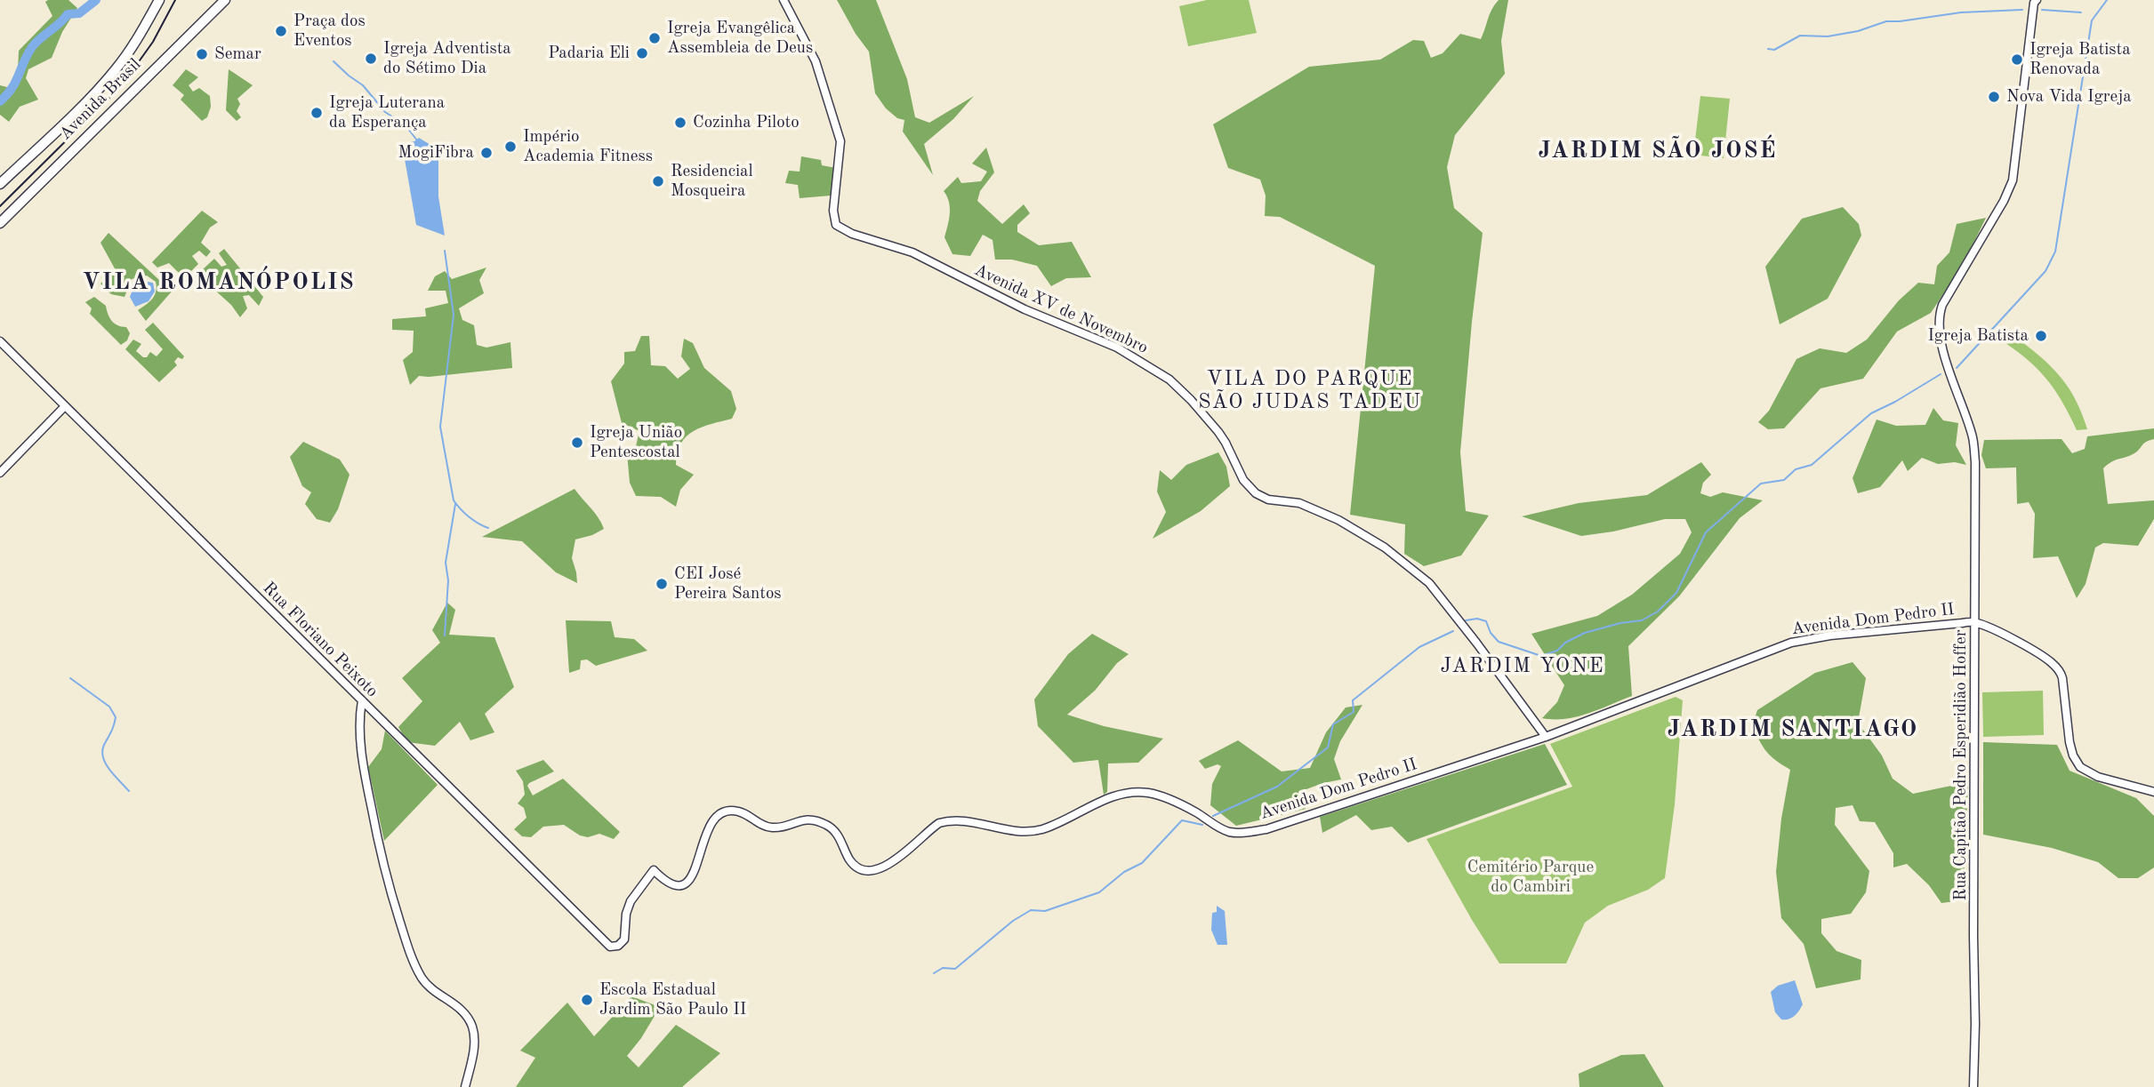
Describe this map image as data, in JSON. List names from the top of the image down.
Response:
{
  "streets": {
    "main road": ["Avenida Brasil"],
    "street": [
      "Avenida XV de Novembro",
      "Avenida Dom Pedro II",
      "Rua Floriano Peixoto",
      "Rua Capitão Pedro Esperidião Hoffer"
    ]
  },
  "crossings": [
    ["Avenida XV de Novembro", "Avenida Dom Pedro II"],
    ["Avenida Dom Pedro II", "Rua Floriano Peixoto"],
    ["Avenida Dom Pedro II", "Rua Capitão Pedro Esperidião Hoffer"]
  ],
  "districts": [
    "JARDIM SÃO JOSÉ",
    "VILA ROMANÓPOLIS",
    "VILA DO PARQUE SÃO JUDAS TADEU",
    "JARDIM YONE",
    "JARDIM SANTIAGO"
  ],
  "parks": ["Cemitério Parque do Cambiri"],
  "places": [
    "Praça dos Eventos",
    "Igreja Evangêlica Assembleia de Deus",
    "Padaria Eli",
    "Semar",
    "Igreja Adventista do Sétimo Dia",
    "Igreja Batista Renovada",
    "Nova Vida Igreja",
    "Igreja Luterana da Esperança",
    "Cozinha Piloto",
    "Império Academia Fitness",
    "MogiFibra",
    "Residencial Mosqueira",
    "Igreja Batista",
    "Igreja União Pentescostal",
    "CEI José Pereira Santos",
    "Escola Estadual Jardim São Paulo II"
  ]
}
